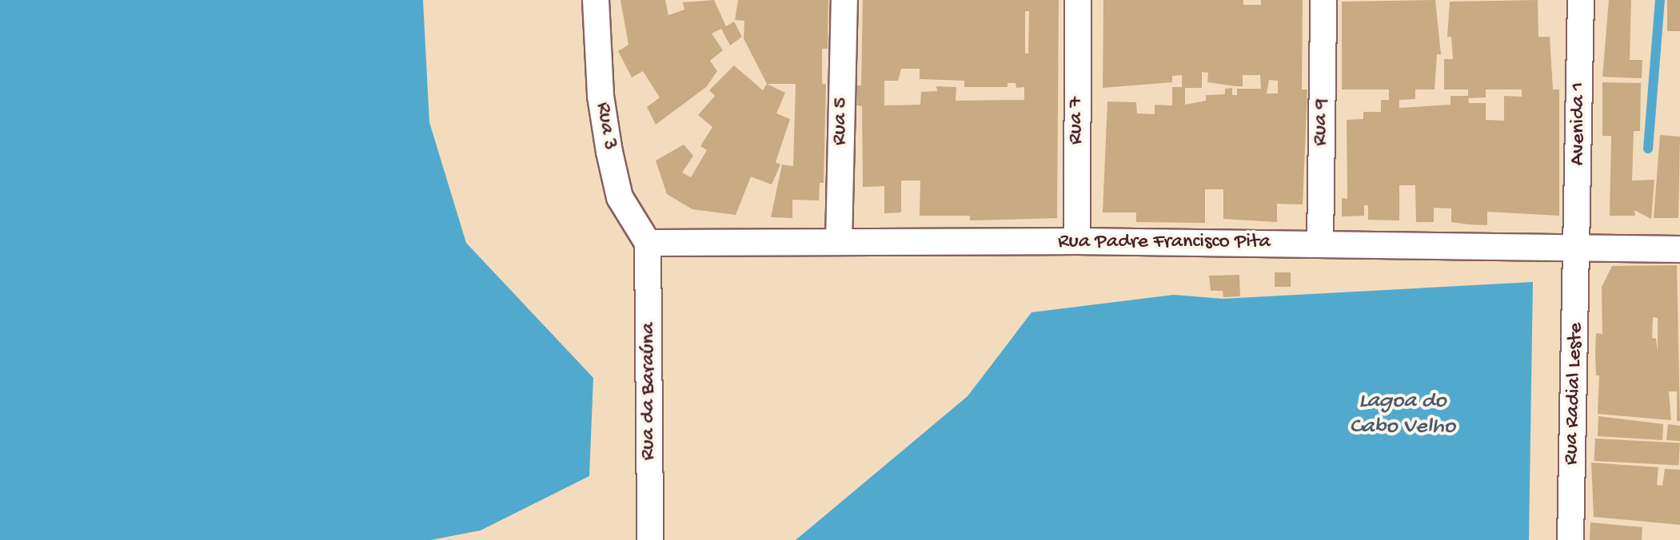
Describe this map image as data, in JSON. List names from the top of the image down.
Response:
{
  "streets": {
    "street": [
      "Rua 7",
      "Rua 5",
      "Rua 9",
      "Avenida 1",
      "Rua 3",
      "Rua Padre Francisco Pita",
      "Rua da Baraúna",
      "Rua Radial Leste"
    ]
  },
  "crossings": [
    ["Rua 7", "Rua Padre Francisco Pita"],
    ["Rua 5", "Rua Padre Francisco Pita"],
    ["Rua 9", "Rua Padre Francisco Pita"],
    ["Avenida 1", "Rua Padre Francisco Pita"],
    ["Avenida 1", "Rua Radial Leste"],
    ["Rua 3", "Rua Padre Francisco Pita"],
    ["Rua 3", "Rua da Baraúna"],
    ["Rua Padre Francisco Pita", "Rua da Baraúna"],
    ["Rua Padre Francisco Pita", "Rua Radial Leste"]
  ],
  "water": ["Lagoa do Cabo Velho"]
}
